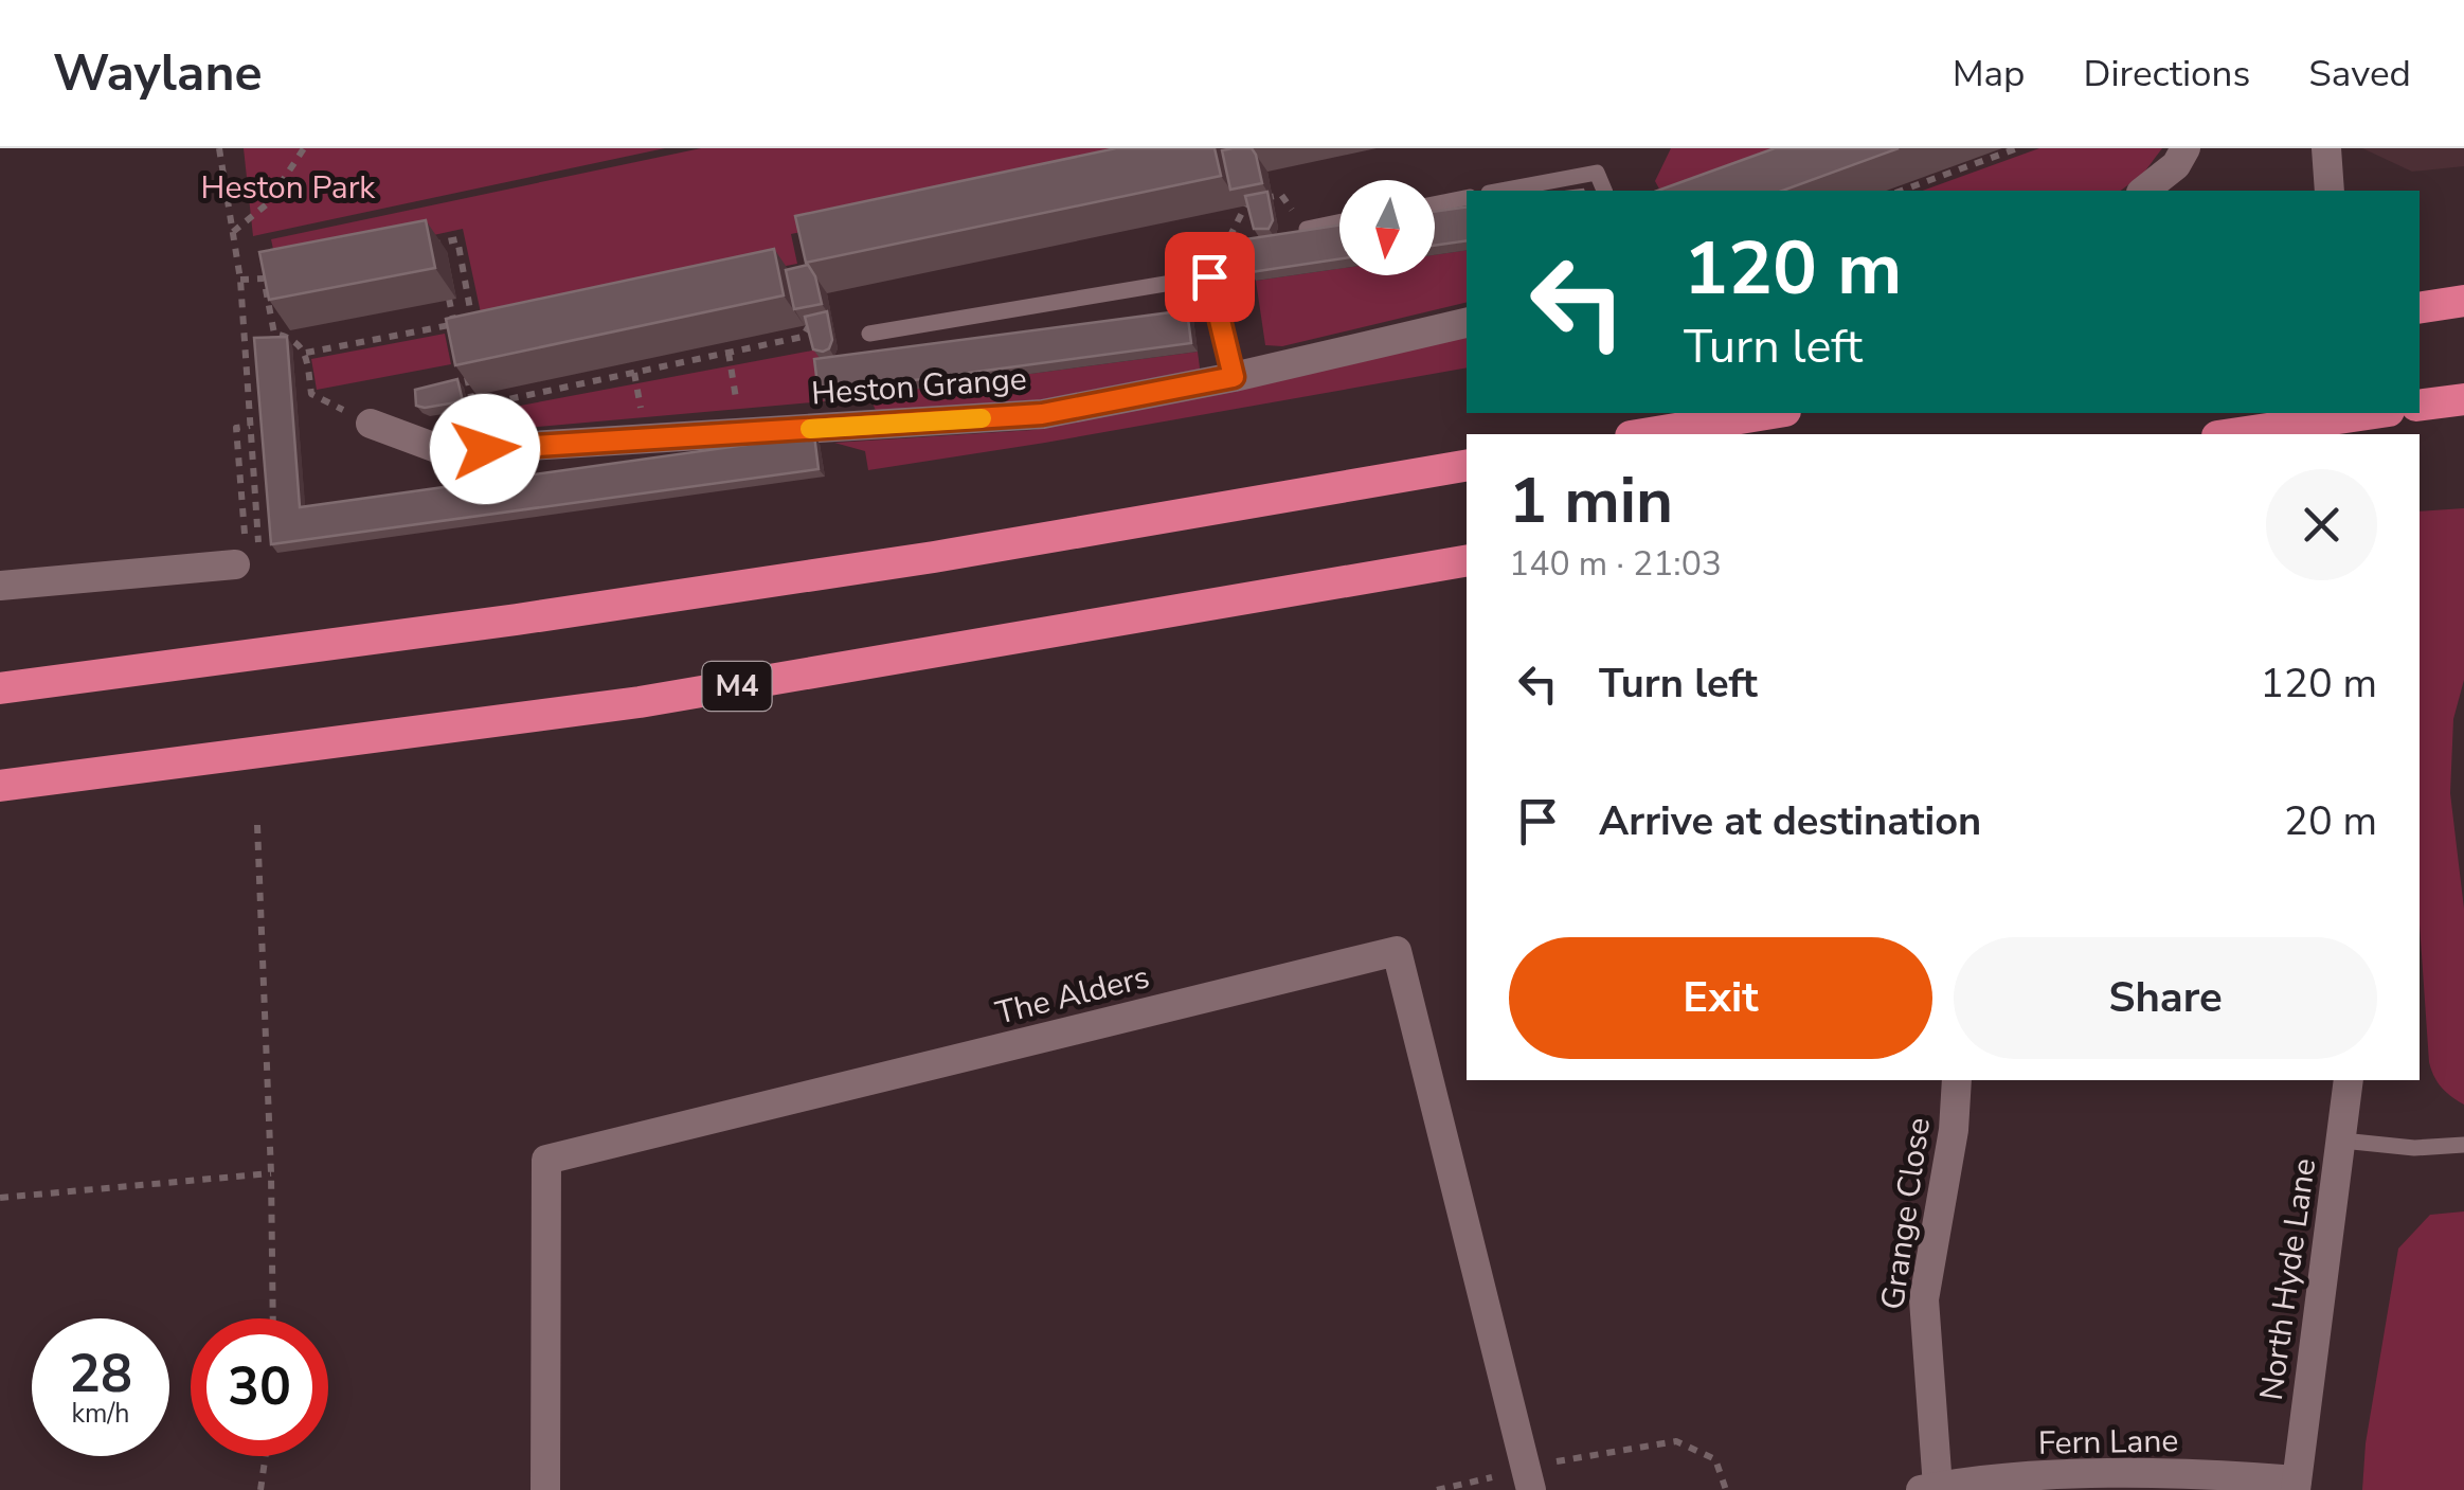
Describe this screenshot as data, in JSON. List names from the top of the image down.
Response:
{
  "streets": {
    "highway": ["M4"],
    "street": [
      "Heston Grange",
      "The Alders",
      "Grange Close",
      "North Hyde Lane",
      "Fern Lane"
    ]
  },
  "crossings": [
    ["Grange Close", "Fern Lane"],
    ["North Hyde Lane", "Fern Lane"]
  ],
  "parks": ["Heston Park"],
  "north": "bottom",
  "page": {
    "header": "Waylane",
    "nav": ["Map", "Directions", "Saved"],
    "turn": ["120 m", "Turn left"],
    "heading": ["1 min", "140 m · 21:03"],
    "list": [
      {
        "name": "Turn left",
        "value": "120 m"
      },
      {
        "name": "Arrive at destination",
        "value": "20 m"
      }
    ],
    "buttons": ["Exit", "Share"],
    "speed": "28 km/h",
    "limit": "30"
  }
}
